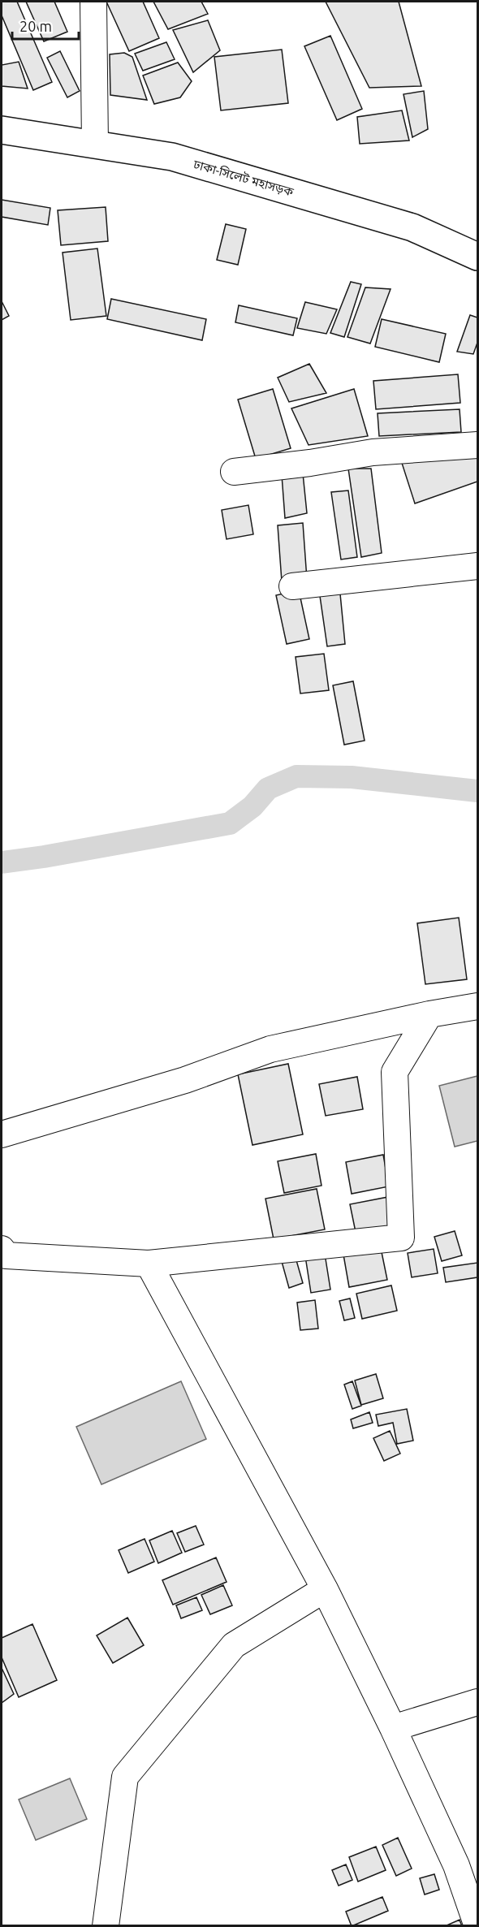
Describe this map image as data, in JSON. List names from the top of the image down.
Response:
{
  "streets": {
    "highway": ["ঢাকা-সিলেট মহাসড়ক"]
  },
  "scale_bar": "20 m"
}
